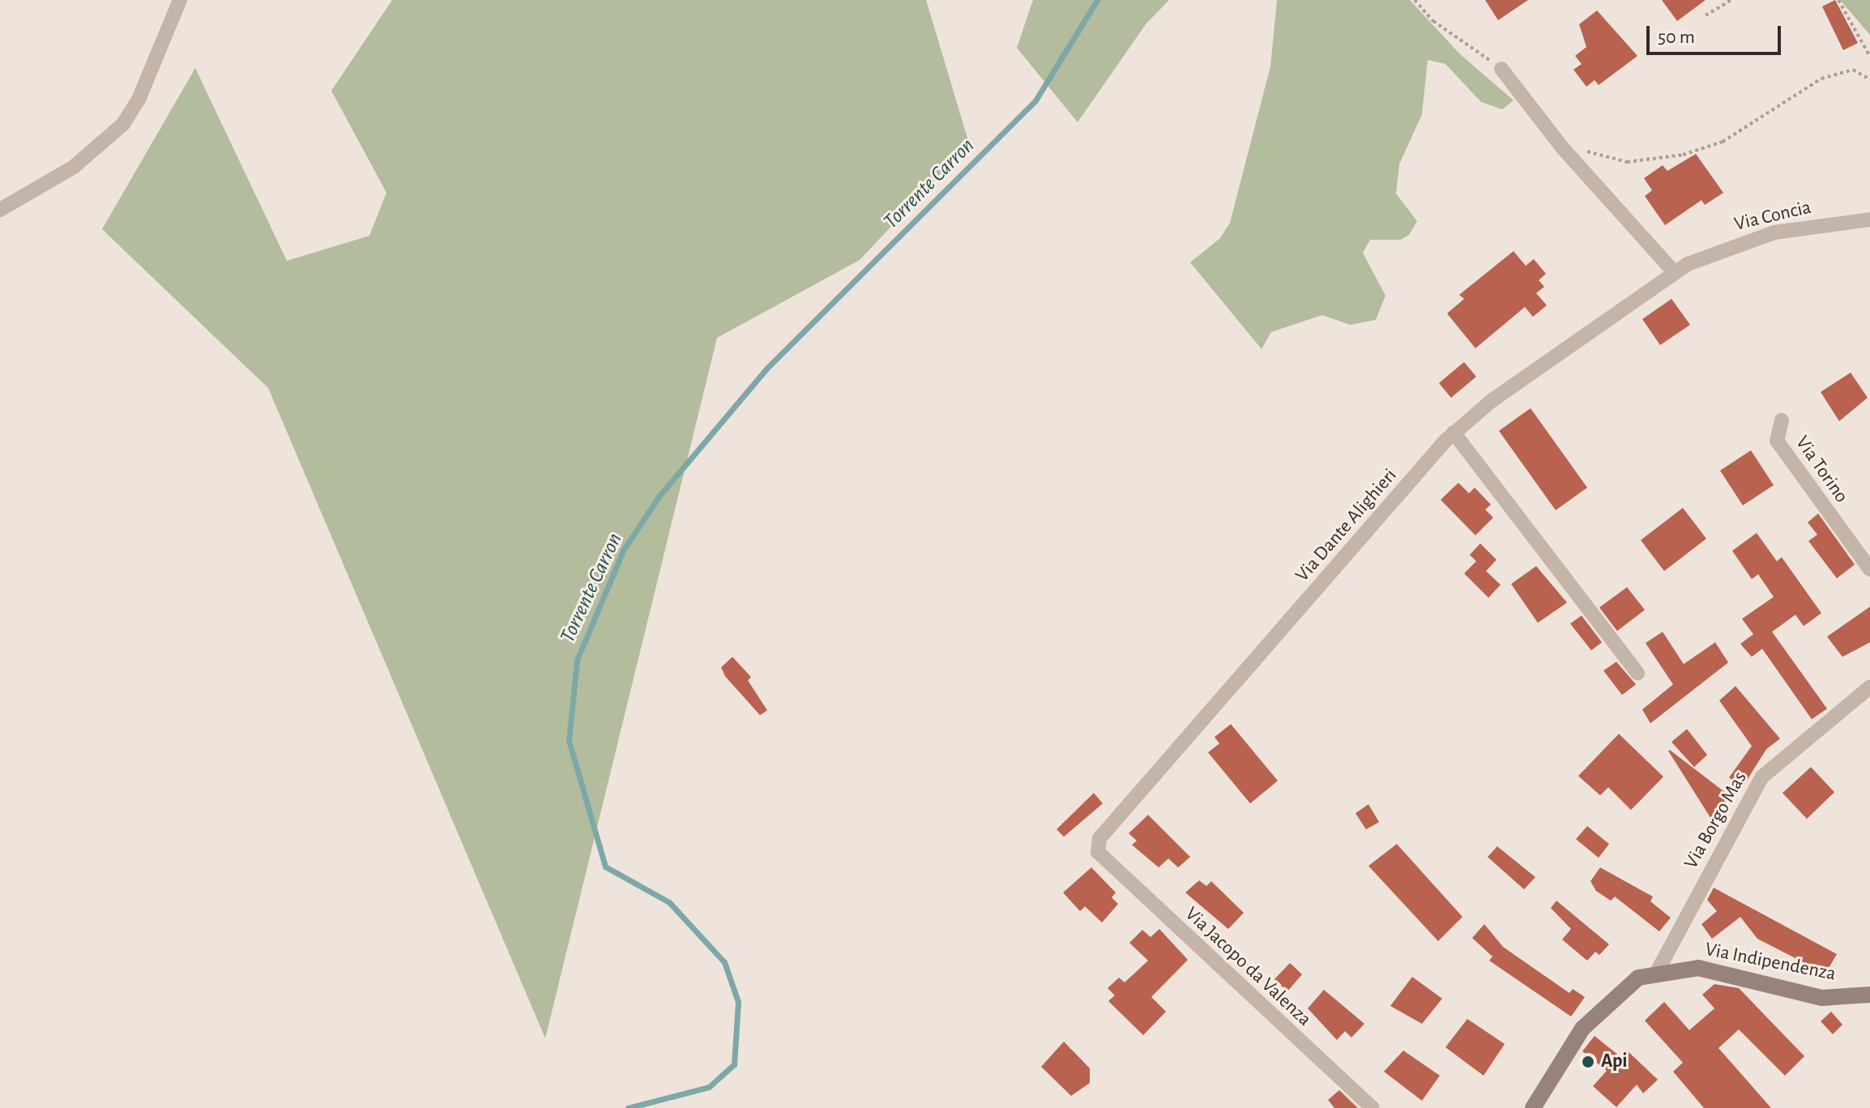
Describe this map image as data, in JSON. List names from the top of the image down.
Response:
{
  "streets": {
    "main road": ["Via Indipendenza"],
    "street": [
      "Via Concia",
      "Via Torino",
      "Via Dante Alighieri",
      "Via Borgo Mas",
      "Via Jacopo da Valenza"
    ]
  },
  "crossings": [
    ["Via Concia", "Via Dante Alighieri"],
    ["Via Dante Alighieri", "Via Jacopo da Valenza"],
    ["Via Borgo Mas", "Via Indipendenza"]
  ],
  "water": ["Torrente Carron"],
  "places": ["Api"],
  "scale_bar": "50 m"
}
